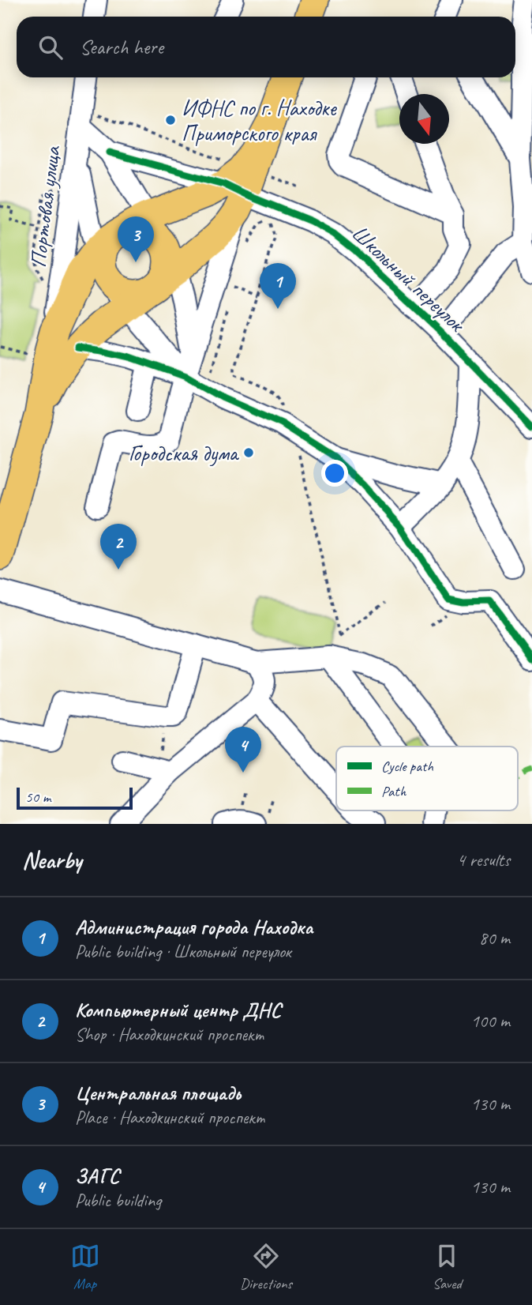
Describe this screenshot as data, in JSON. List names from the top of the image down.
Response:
{
  "streets": {
    "street": ["Портовая улица", "Школьный переулок"]
  },
  "places": ["ИФНС по г. Находке Приморского края", "Городская дума"],
  "legend": ["Cycle path", "Path"],
  "scale_bar": "50 m",
  "north": "bottom",
  "page": {
    "search": "Search here",
    "pins": [
      "3",
      "1",
      "2",
      "4"
    ],
    "scale": "50 m",
    "heading": ["Nearby", "4 results"],
    "list": [
      {
        "mark": "1",
        "name": "Администрация города Находка",
        "note": "Public building · Школьный переулок",
        "value": "80 m"
      },
      {
        "mark": "2",
        "name": "Компьютерный центр ДНС",
        "note": "Shop · Находкинский проспект",
        "value": "100 m"
      },
      {
        "mark": "3",
        "name": "Центральная площадь",
        "note": "Place · Находкинский проспект",
        "value": "130 m"
      },
      {
        "mark": "4",
        "name": "ЗАГС",
        "note": "Public building",
        "value": "130 m"
      }
    ],
    "nav": ["Map", "Directions", "Saved"]
  }
}
